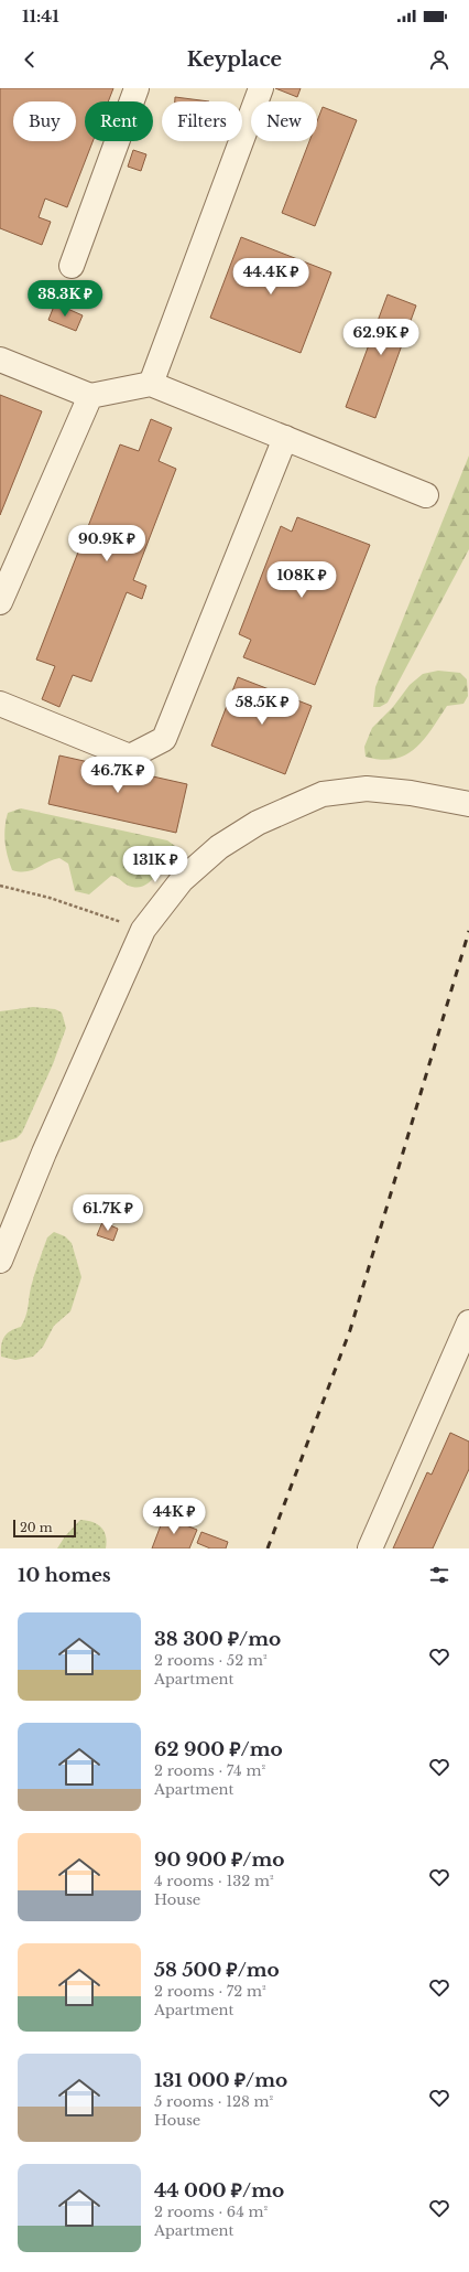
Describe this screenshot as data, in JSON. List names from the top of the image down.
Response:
{
  "scale_bar": "20 m",
  "page": {
    "status": "11:41",
    "header": "Keyplace",
    "chip": [
      "Buy",
      "Rent",
      "Filters",
      "New"
    ],
    "price": [
      "44.4K ₽",
      "38.3K ₽",
      "62.9K ₽",
      "90.9K ₽",
      "108K ₽",
      "58.5K ₽",
      "46.7K ₽",
      "131K ₽",
      "61.7K ₽",
      "44K ₽"
    ],
    "scale": "20 m",
    "heading": "10 homes",
    "list": [
      {
        "name": "38 300 ₽/mo",
        "note": "2 rooms · 52 m² · Apartment"
      },
      {
        "name": "62 900 ₽/mo",
        "note": "2 rooms · 74 m² · Apartment"
      },
      {
        "name": "90 900 ₽/mo",
        "note": "4 rooms · 132 m² · House"
      },
      {
        "name": "58 500 ₽/mo",
        "note": "2 rooms · 72 m² · Apartment"
      },
      {
        "name": "131 000 ₽/mo",
        "note": "5 rooms · 128 m² · House"
      },
      {
        "name": "44 000 ₽/mo",
        "note": "2 rooms · 64 m² · Apartment"
      }
    ]
  }
}
